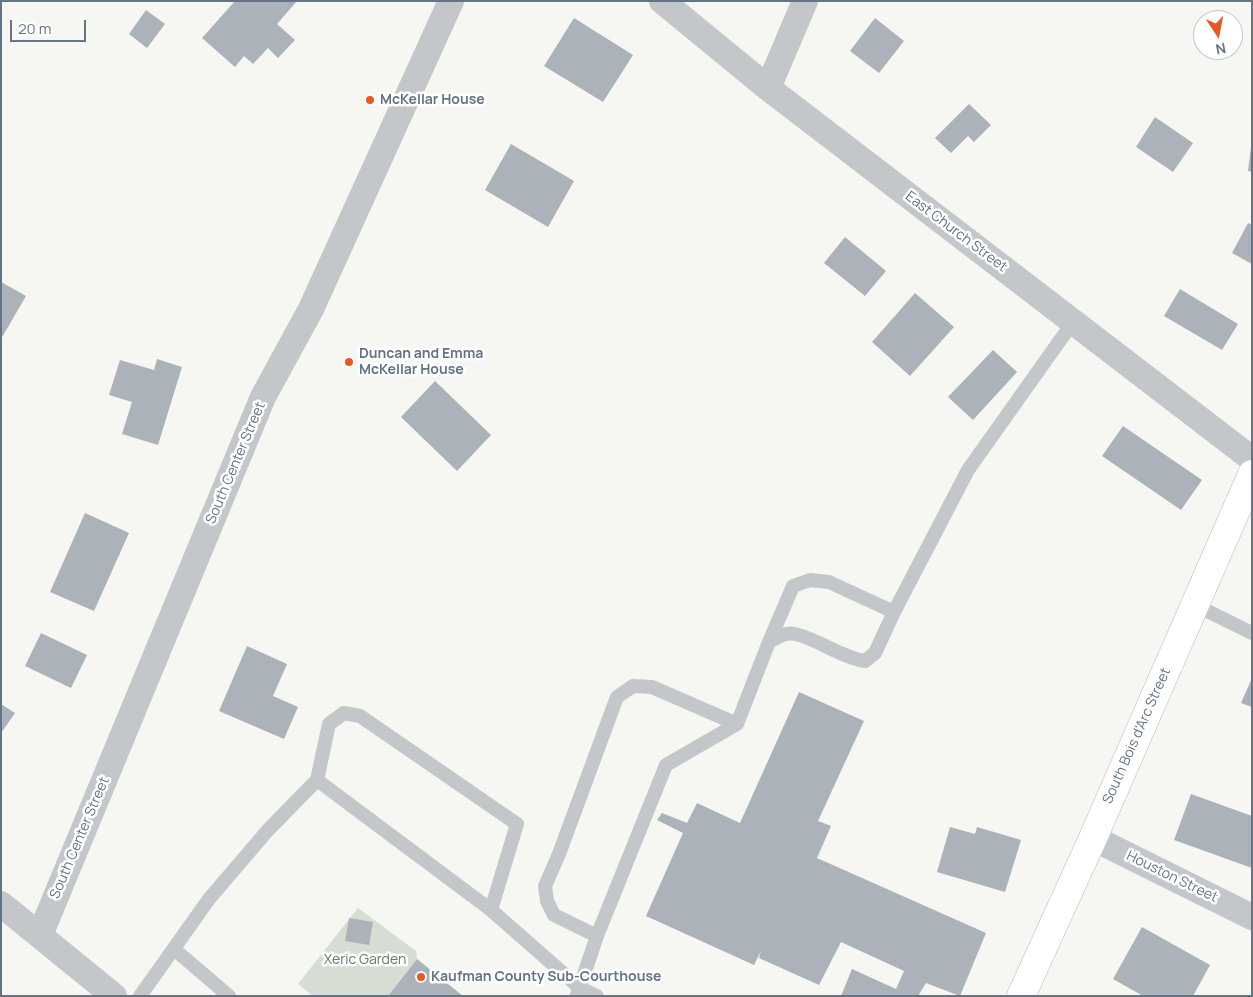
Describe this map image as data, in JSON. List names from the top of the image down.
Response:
{
  "streets": {
    "main road": ["South Bois d'Arc Street"],
    "street": ["East Church Street", "South Center Street", "Houston Street"]
  },
  "crossings": [
    ["South Bois d'Arc Street", "Houston Street"]
  ],
  "parks": ["Xeric Garden"],
  "places": ["McKellar House", "Duncan and Emma McKellar House", "Kaufman County Sub-Courthouse"],
  "scale_bar": "20 m",
  "north": "bottom"
}
